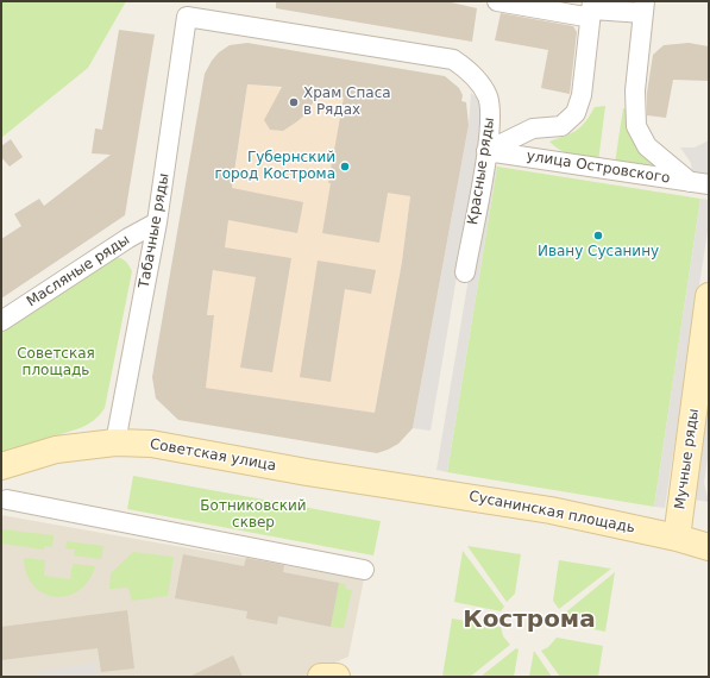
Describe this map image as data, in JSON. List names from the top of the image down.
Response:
{
  "streets": {
    "main road": ["Советская улица", "Мучные ряды", "Сусанинская площадь"],
    "street": [
      "улица Островского",
      "Красные ряды",
      "Табачные ряды",
      "Масляные ряды"
    ]
  },
  "crossings": [
    ["улица Островского", "Красные ряды"],
    ["Красные ряды", "Табачные ряды"],
    ["Табачные ряды", "Масляные ряды"],
    ["Табачные ряды", "Советская улица"],
    ["Советская улица", "Сусанинская площадь"],
    ["Мучные ряды", "Сусанинская площадь"]
  ],
  "districts": ["Кострома"],
  "parks": ["Советская площадь", "Ботниковский сквер"],
  "places": ["Храм Спаса в Рядах", "Губернский город Кострома", "Ивану Сусанину"]
}
